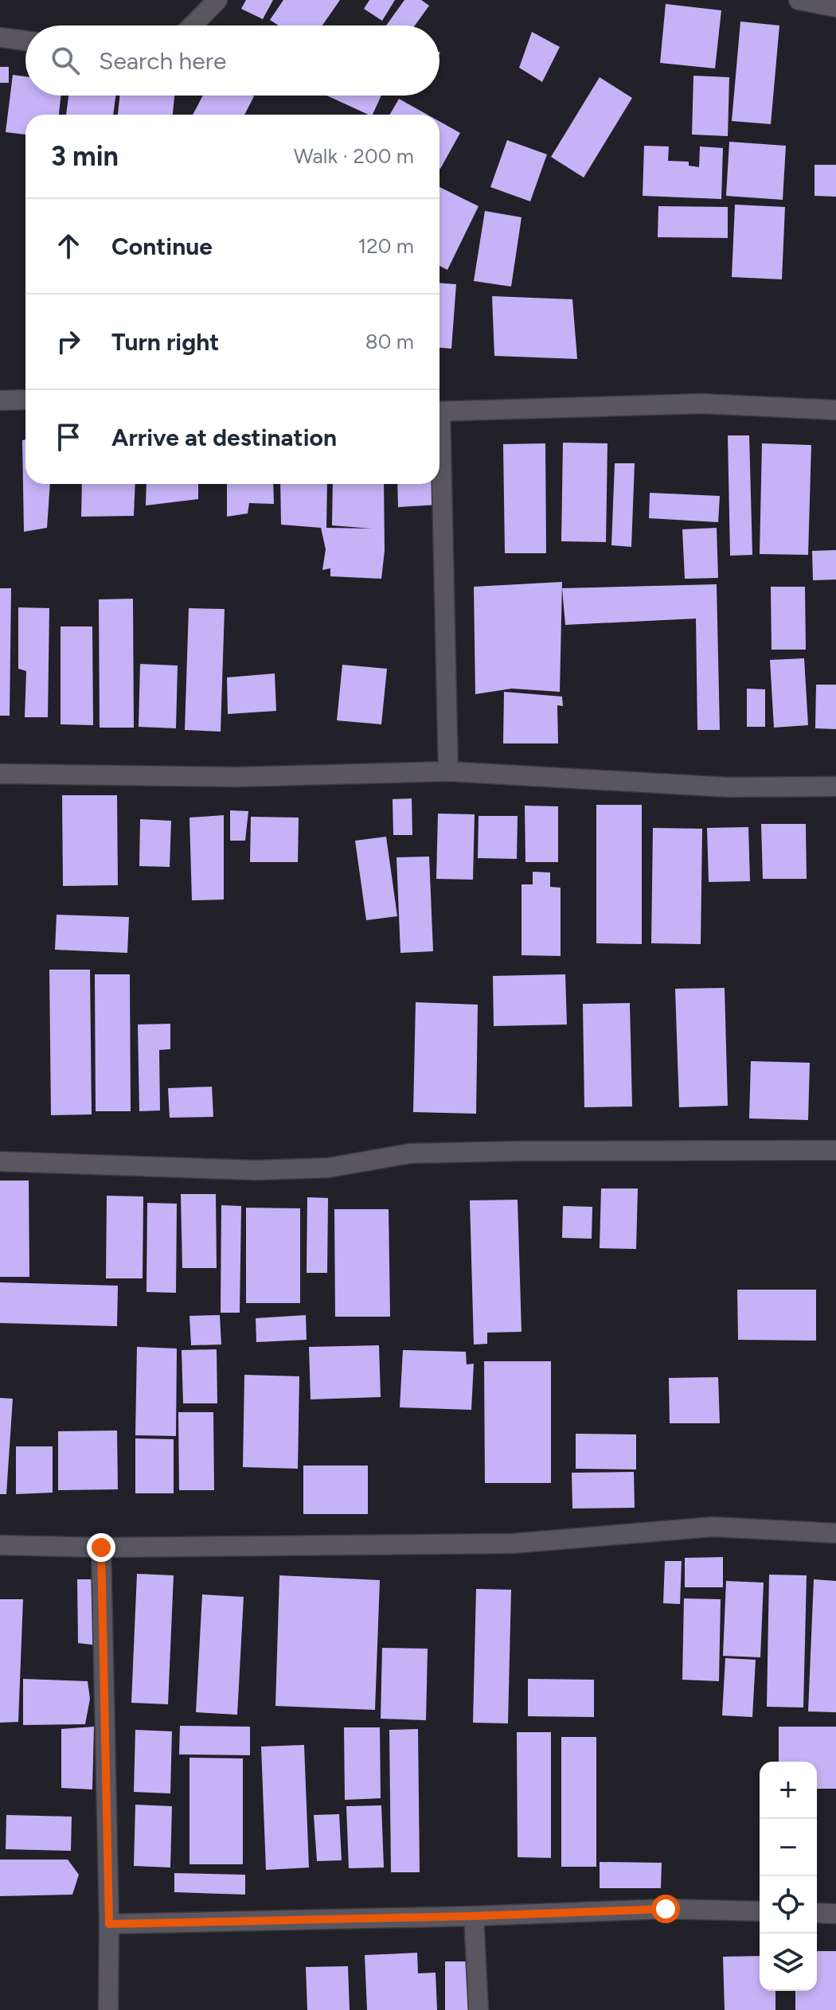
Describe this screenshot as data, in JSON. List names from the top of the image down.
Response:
{
  "page": {
    "search": "Search here",
    "heading": ["3 min", "Walk · 200 m"],
    "list": [
      ["Continue", "120 m"],
      ["Turn right", "80 m"],
      "Arrive at destination"
    ],
    "map_buttons": ["+", "−"]
  }
}
